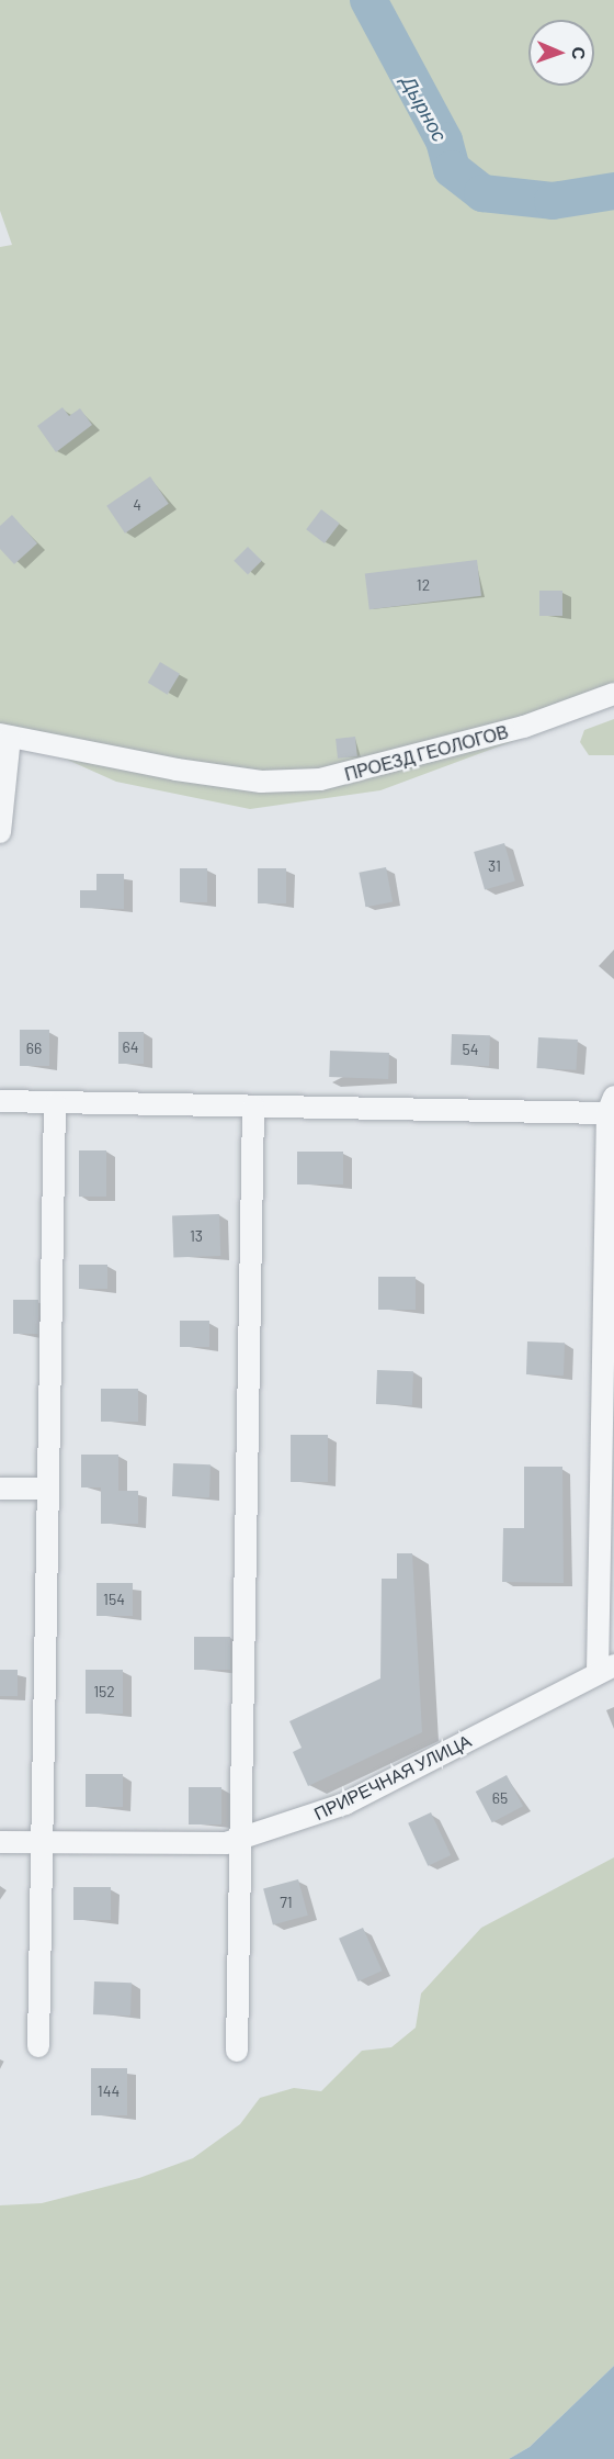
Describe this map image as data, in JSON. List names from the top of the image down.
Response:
{
  "streets": {
    "street": ["ПРОЕЗД ГЕОЛОГОВ", "ПРИРЕЧНАЯ УЛИЦА"]
  },
  "water": ["Дырнос"],
  "house_numbers": [
    "4",
    "12",
    "31",
    "64",
    "66",
    "54",
    "13",
    "154",
    "152",
    "65",
    "71",
    "144"
  ],
  "north": "right"
}
